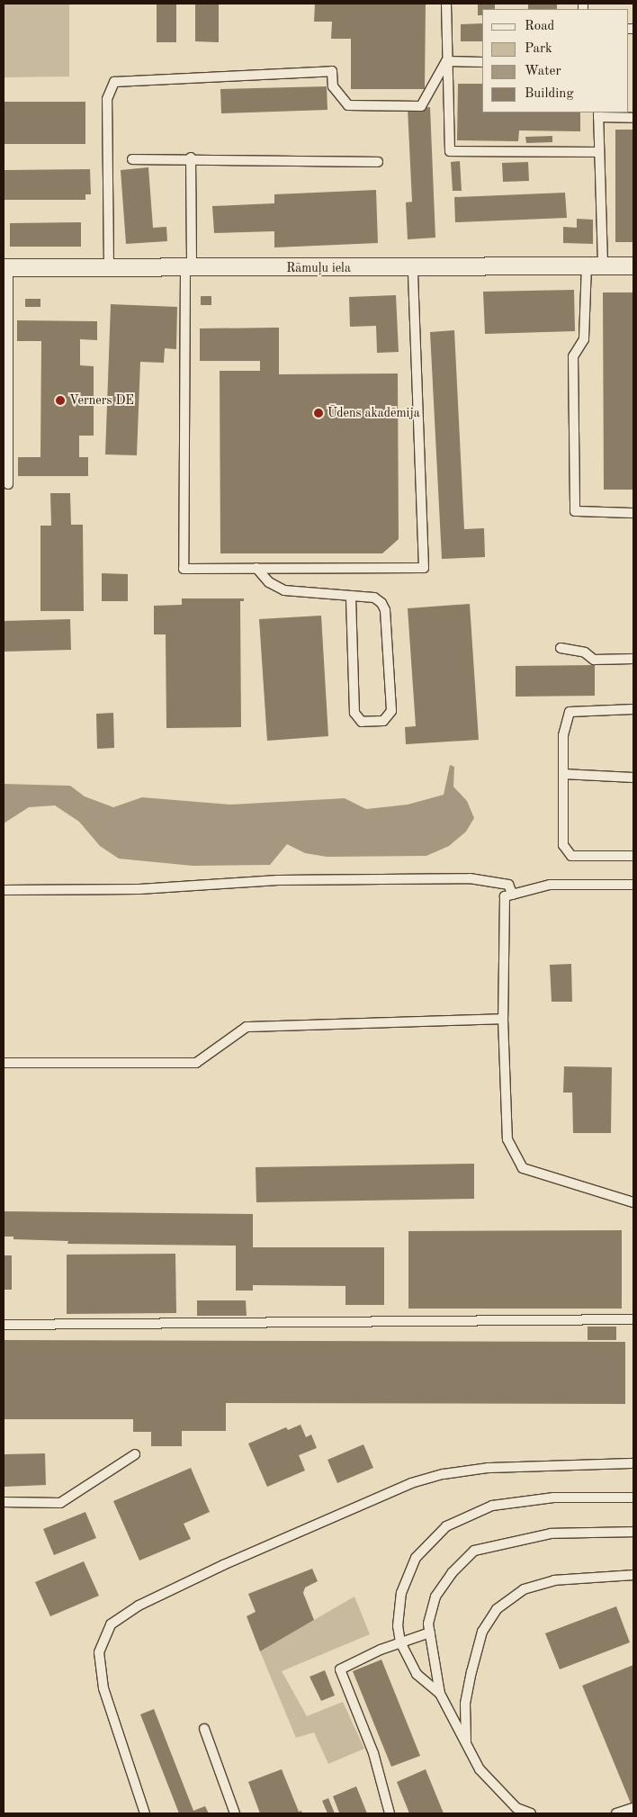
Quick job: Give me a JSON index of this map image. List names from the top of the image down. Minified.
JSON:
{"streets":{"street":["Rāmuļu iela"]},"places":["Verners DE","Ūdens akadēmija"],"legend":["Road","Park","Water","Building"]}
